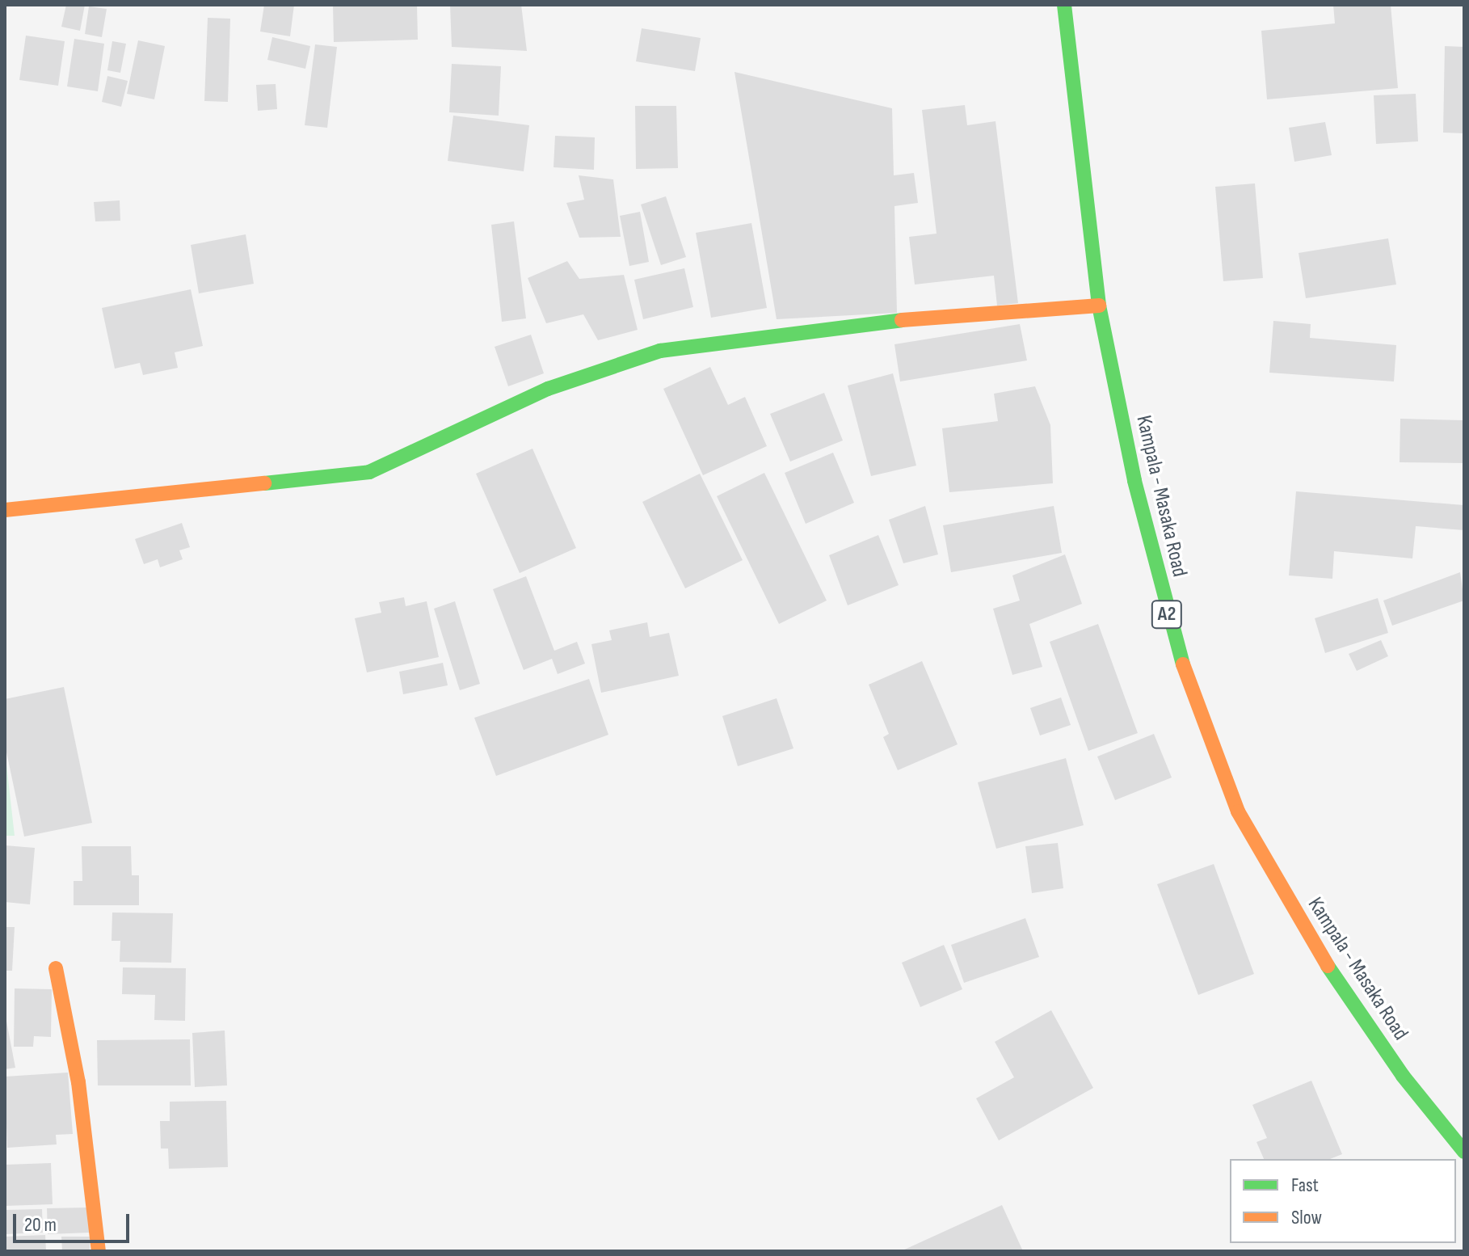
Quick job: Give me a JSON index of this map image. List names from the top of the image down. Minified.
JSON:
{"streets":{"street":["Kampala - Masaka Road","A2"]},"legend":["Fast","Slow"],"scale_bar":"20 m"}
